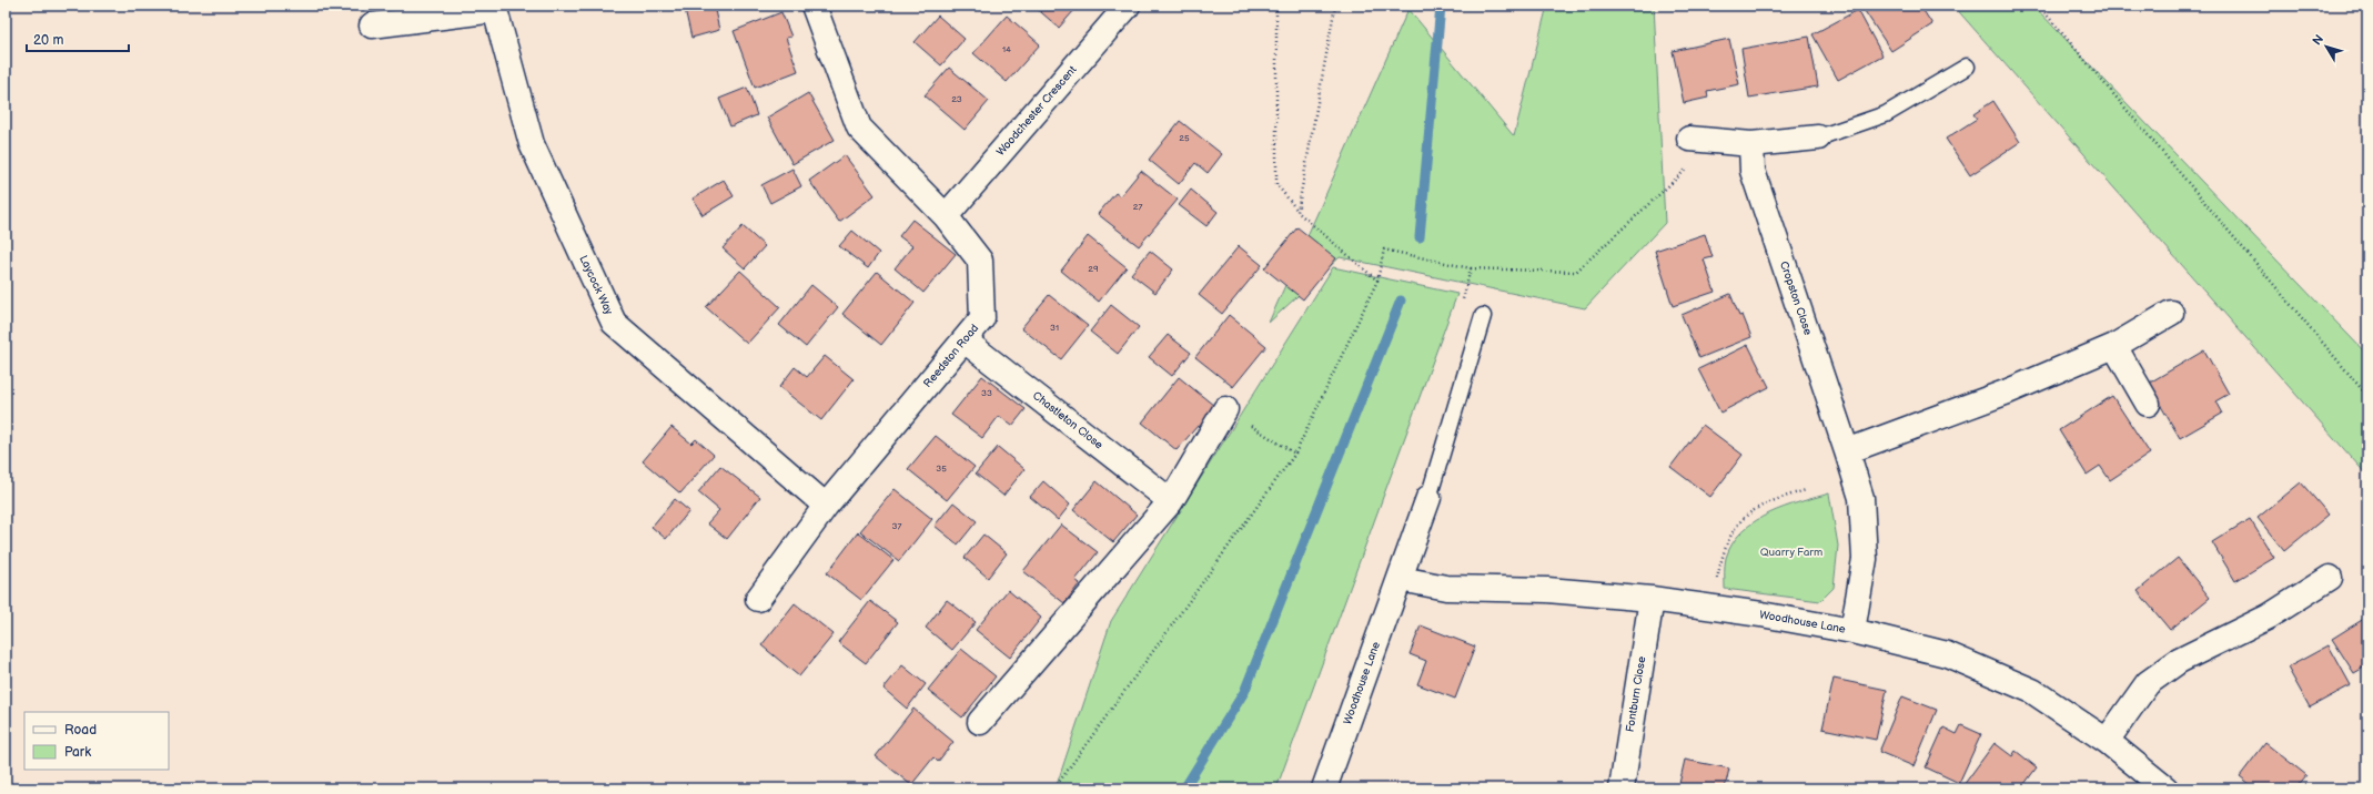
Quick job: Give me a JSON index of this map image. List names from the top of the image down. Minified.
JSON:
{"streets":{"street":["Woodchester Crescent","Laycock Way","Cropston Close","Reedston Road","Chastleton Close","Woodhouse Lane","Fontburn Close"]},"crossings":[["Woodchester Crescent","Reedston Road"],["Laycock Way","Reedston Road"],["Cropston Close","Woodhouse Lane"],["Reedston Road","Chastleton Close"],["Woodhouse Lane","Fontburn Close"]],"parks":["Quarry Farm"],"house_numbers":["14","23","25","27","29","31","33","35","37"],"legend":["Road","Park"],"scale_bar":"20 m","north":"top left"}
